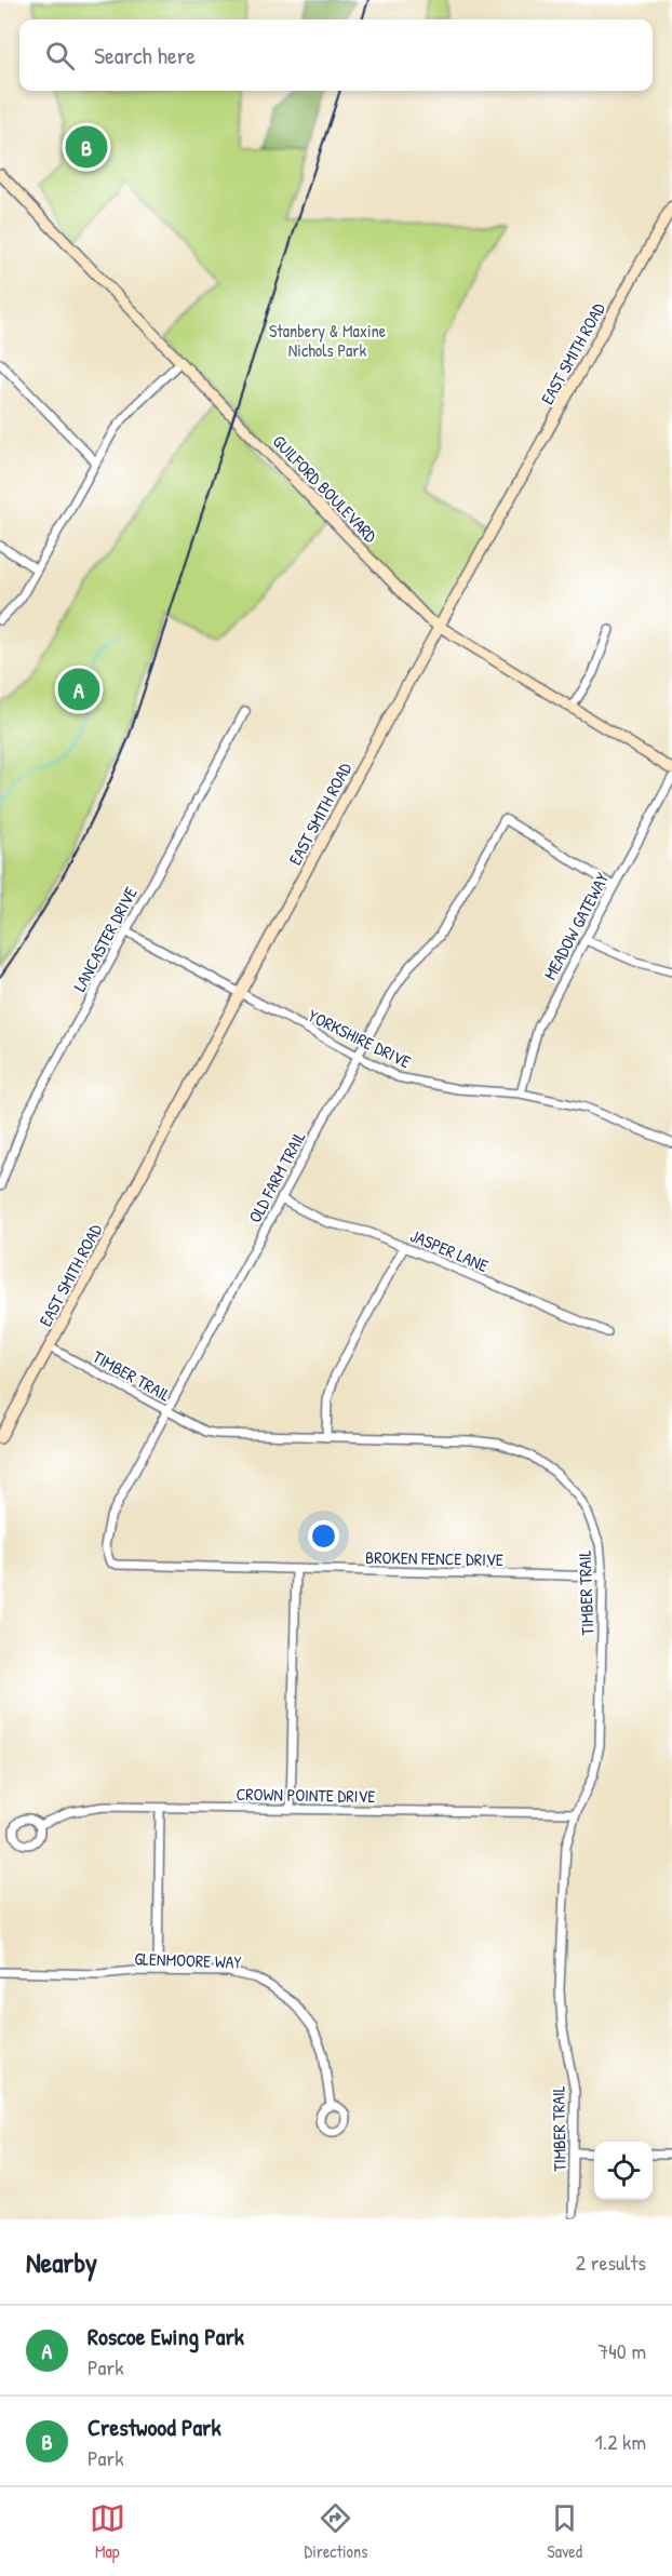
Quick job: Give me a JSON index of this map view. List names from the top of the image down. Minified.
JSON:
{"streets":{"street":["EAST SMITH ROAD","GUILFORD BOULEVARD","MEADOW GATEWAY","LANCASTER DRIVE","YORKSHIRE DRIVE","OLD FARM TRAIL","JASPER LANE","TIMBER TRAIL","BROKEN FENCE DRIVE","CROWN POINTE DRIVE","GLENMOORE WAY"]},"crossings":[["EAST SMITH ROAD","GUILFORD BOULEVARD"],["EAST SMITH ROAD","YORKSHIRE DRIVE"],["EAST SMITH ROAD","TIMBER TRAIL"],["MEADOW GATEWAY","YORKSHIRE DRIVE"],["MEADOW GATEWAY","OLD FARM TRAIL"],["LANCASTER DRIVE","YORKSHIRE DRIVE"],["YORKSHIRE DRIVE","OLD FARM TRAIL"],["OLD FARM TRAIL","JASPER LANE"],["OLD FARM TRAIL","TIMBER TRAIL"],["OLD FARM TRAIL","BROKEN FENCE DRIVE"],["TIMBER TRAIL","BROKEN FENCE DRIVE"],["TIMBER TRAIL","CROWN POINTE DRIVE"]],"parks":["Stanbery & Maxine Nichols Park"],"page":{"search":"Search here","pins":["B","A"],"heading":["Nearby","2 results"],"list":[{"mark":"A","name":"Roscoe Ewing Park","note":"Park","value":"740 m"},{"mark":"B","name":"Crestwood Park","note":"Park","value":"1.2 km"}],"nav":["Map","Directions","Saved"]}}
